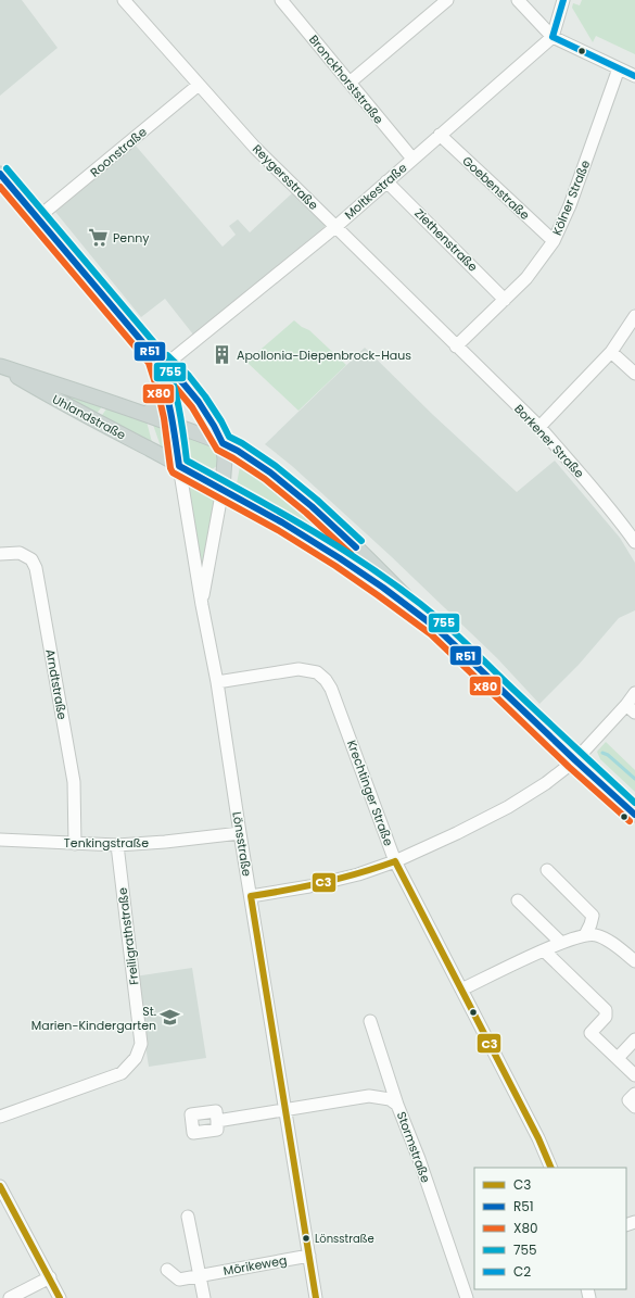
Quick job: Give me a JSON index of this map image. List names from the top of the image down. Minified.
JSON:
{"streets":{"main road":["Uhlandstraße"],"street":["Bronckhorststraße","Roonstraße","Reygersstraße","Goebenstraße","Moltkestraße","Kölner Straße","Ziethenstraße","Borkener Straße","Arndtstraße","Krechtinger Straße","Tenkingstraße","Lönsstraße","Freiligrathstraße","Stormstraße","Mörikeweg"]},"crossings":[["Bronckhorststraße","Moltkestraße"],["Roonstraße","Reygersstraße"],["Reygersstraße","Moltkestraße"],["Reygersstraße","Kölner Straße"],["Reygersstraße","Borkener Straße"],["Goebenstraße","Moltkestraße"],["Goebenstraße","Kölner Straße"],["Moltkestraße","Ziethenstraße"],["Kölner Straße","Ziethenstraße"],["Kölner Straße","Borkener Straße"],["Uhlandstraße","Lönsstraße"],["Arndtstraße","Tenkingstraße"],["Krechtinger Straße","Lönsstraße"],["Tenkingstraße","Lönsstraße"],["Tenkingstraße","Freiligrathstraße"],["Lönsstraße","Stormstraße"],["Lönsstraße","Mörikeweg"]],"places":{"supermarket":["Penny"],"building":["Apollonia-Diepenbrock-Haus"],"school or university":["St. Marien-Kindergarten"],"other":["Lönsstraße"]},"lines":["transit line C2","transit line 755","transit line R51","transit line X80","transit line C3"],"legend":["C3","R51","X80","755","C2"]}
